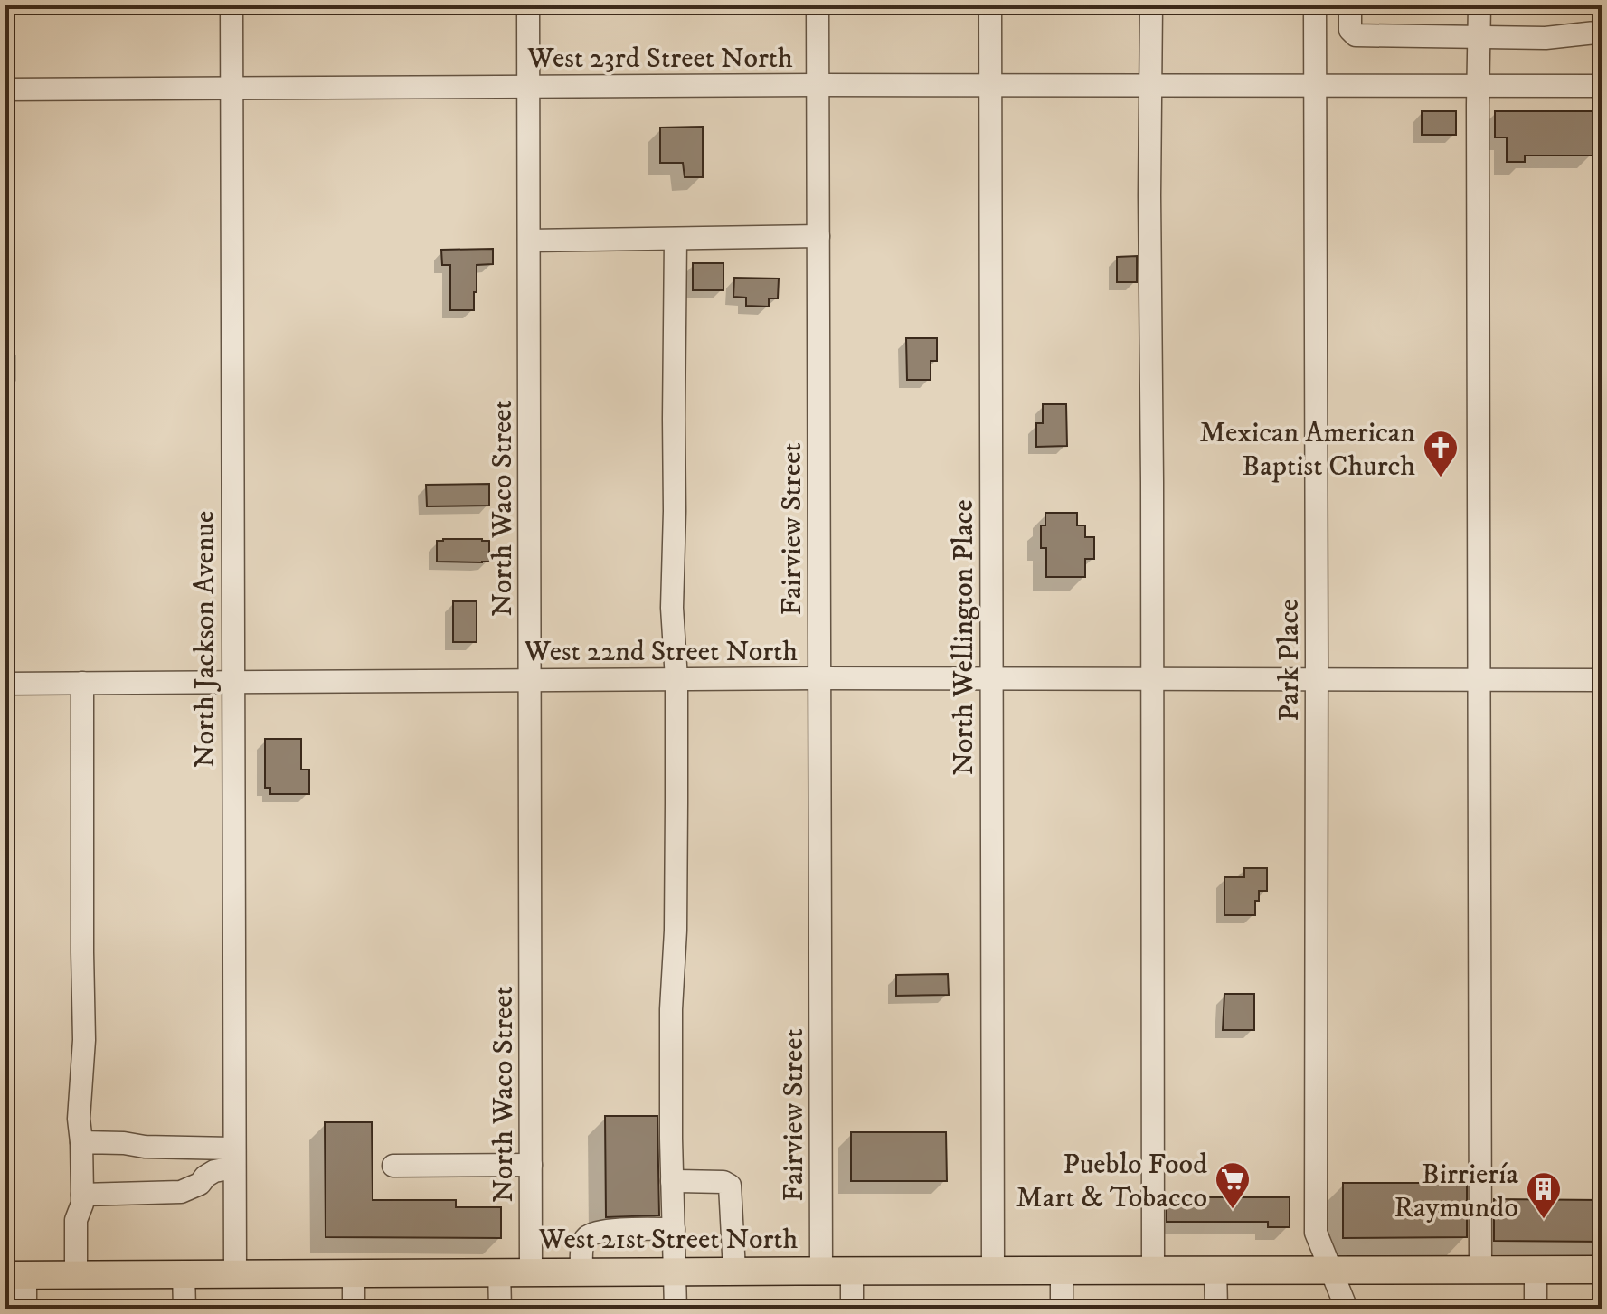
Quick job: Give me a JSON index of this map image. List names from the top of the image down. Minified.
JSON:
{"streets":{"main road":["West 21st Street North"],"street":["West 23rd Street North","North Waco Street","Fairview Street","North Wellington Place","North Jackson Avenue","West 22nd Street North","Park Place"]},"crossings":[["West 23rd Street North","North Waco Street"],["West 23rd Street North","Fairview Street"],["West 23rd Street North","North Wellington Place"],["West 23rd Street North","North Jackson Avenue"],["West 23rd Street North","Park Place"],["North Waco Street","West 22nd Street North"],["North Waco Street","West 21st Street North"],["Fairview Street","West 22nd Street North"],["Fairview Street","West 21st Street North"],["North Wellington Place","West 22nd Street North"],["North Wellington Place","West 21st Street North"],["North Jackson Avenue","West 22nd Street North"],["North Jackson Avenue","West 21st Street North"],["West 22nd Street North","Park Place"],["Park Place","West 21st Street North"]],"places":{"church":["Mexican American Baptist Church"],"supermarket":["Pueblo Food Mart & Tobacco"],"building":["Birriería Raymundo"]}}
